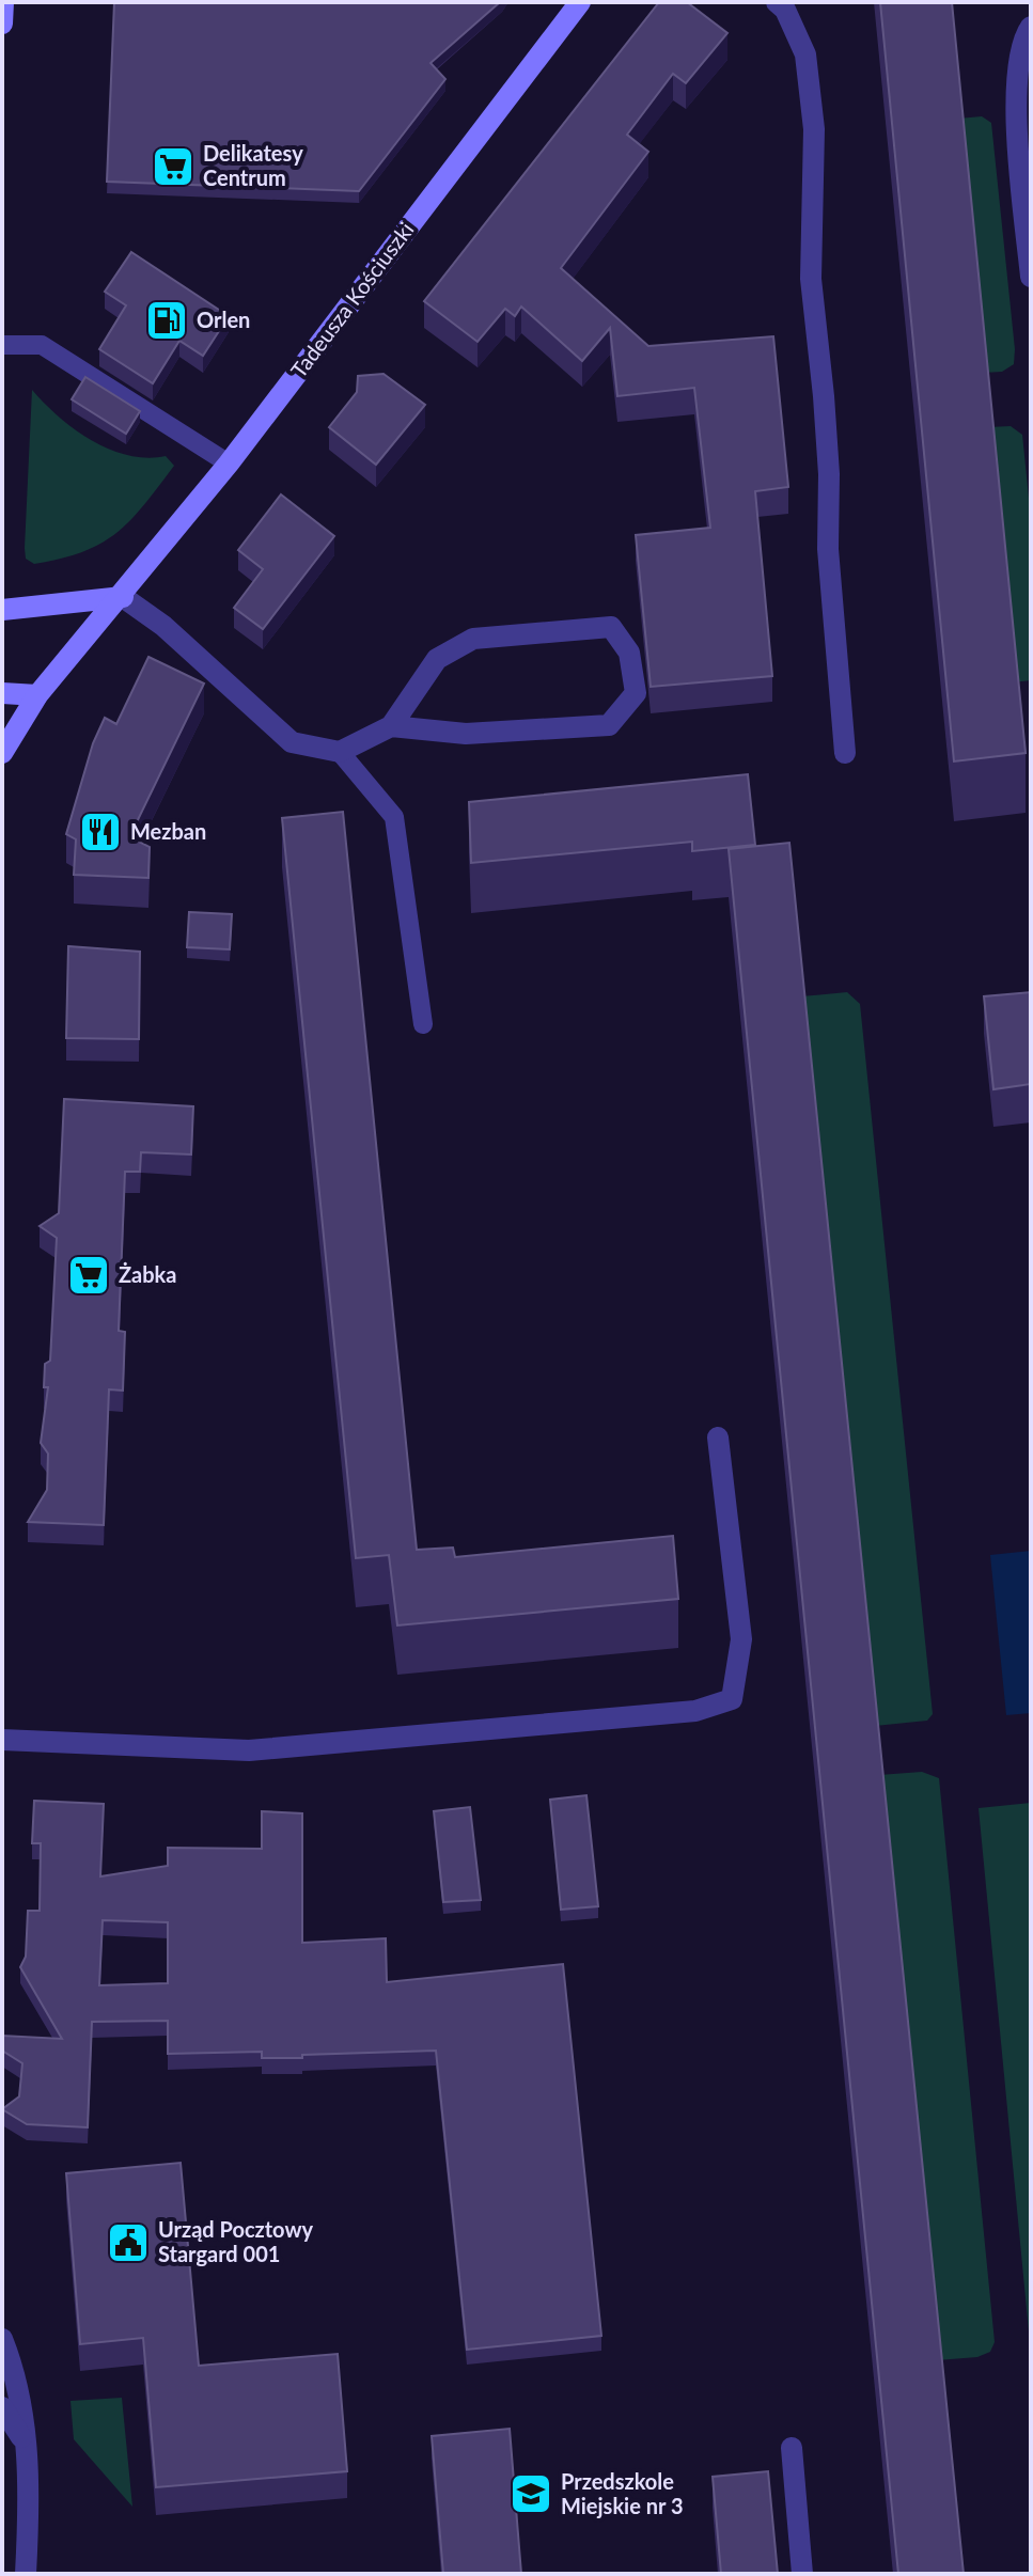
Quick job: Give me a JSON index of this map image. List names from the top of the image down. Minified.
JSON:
{"streets":{"street":["Tadeusza Kościuszki"]},"places":{"supermarket":["Delikatesy Centrum","Żabka"],"fuel station":["Orlen"],"restaurant":["Mezban"],"public building":["Urząd Pocztowy Stargard 001"],"school or university":["Przedszkole Miejskie nr 3"]}}
